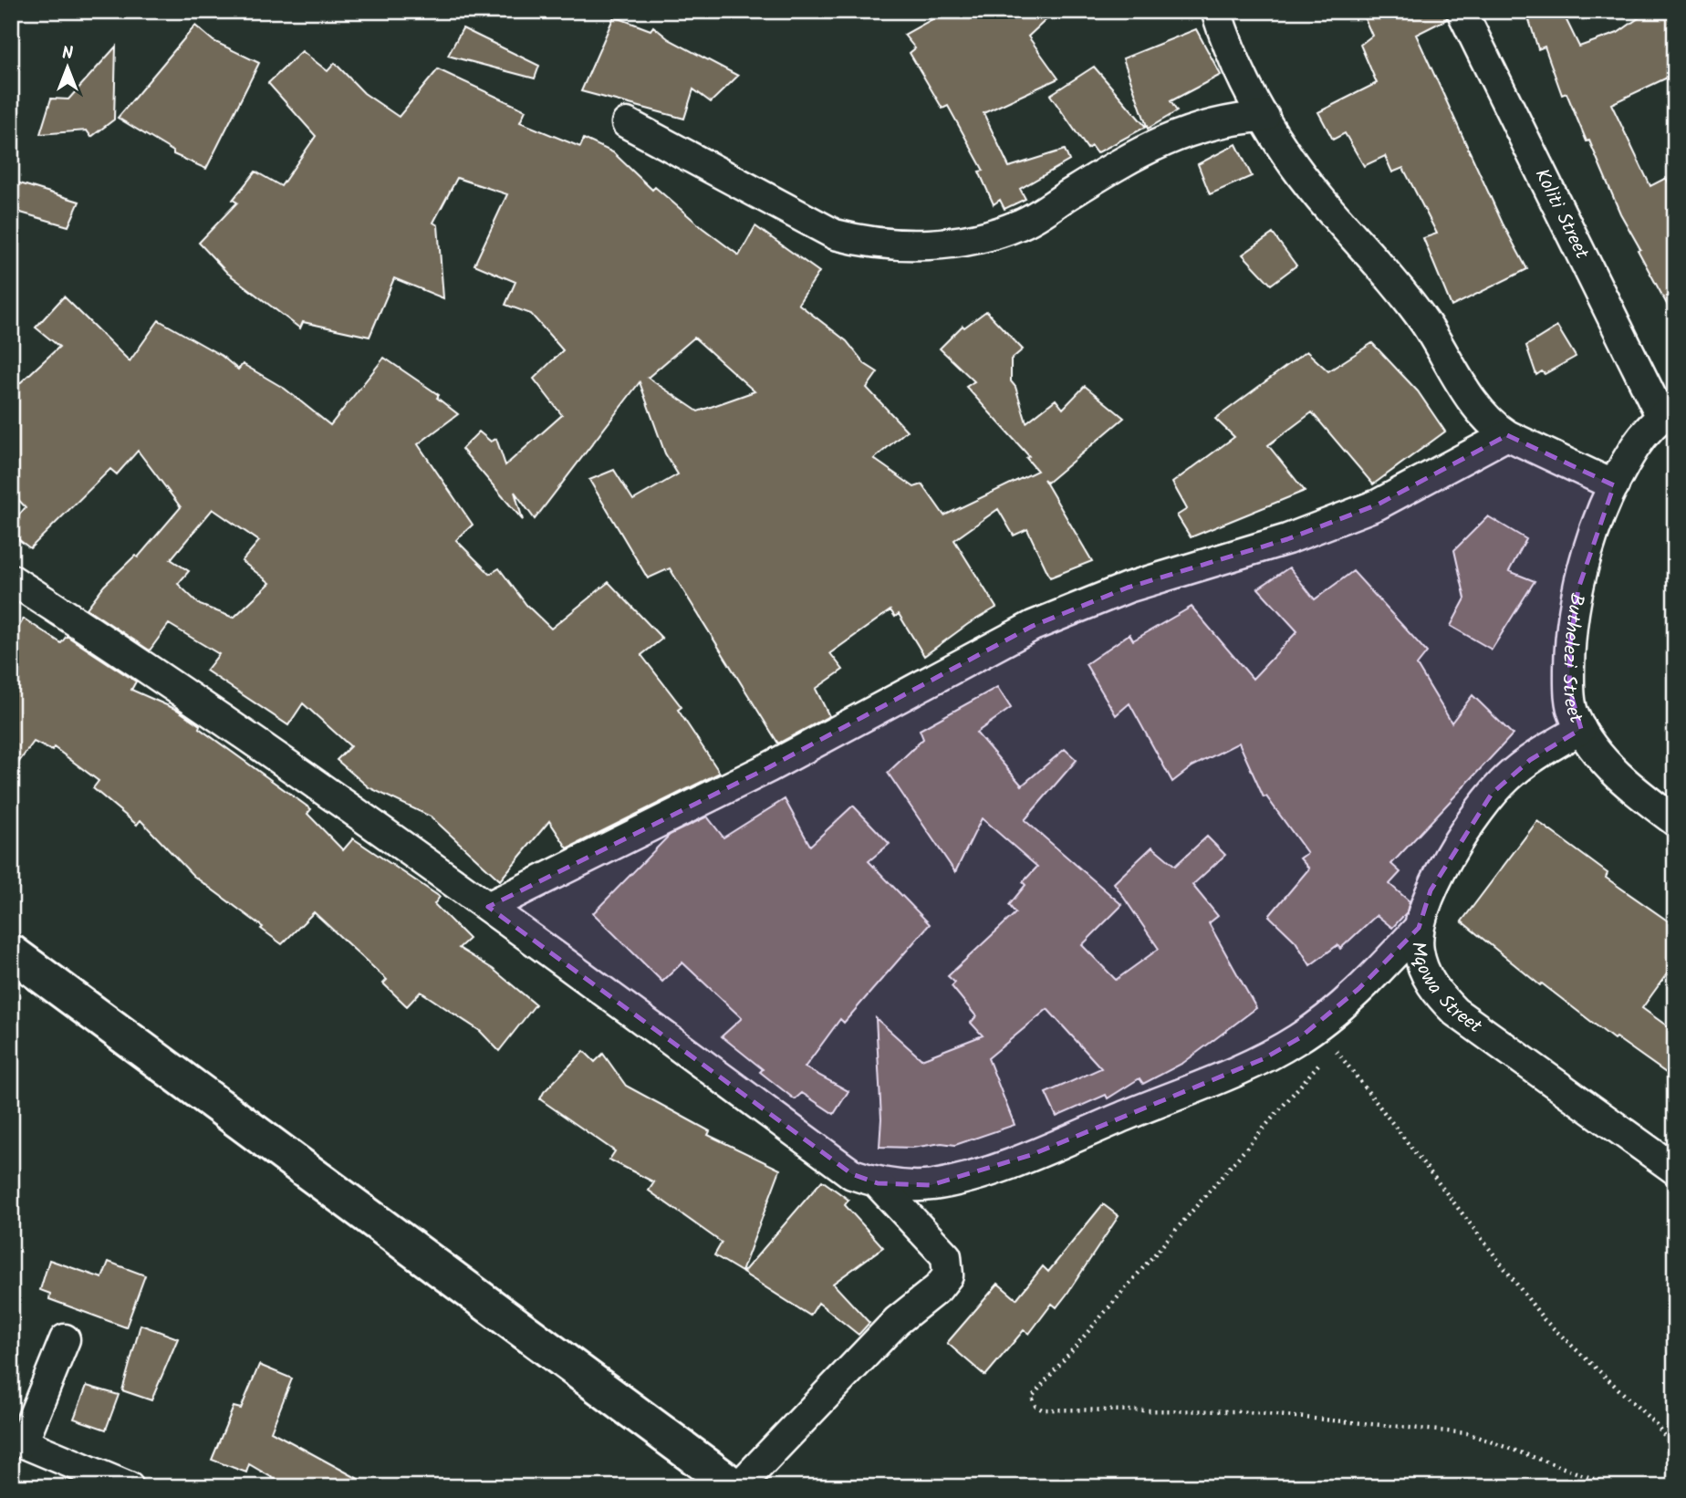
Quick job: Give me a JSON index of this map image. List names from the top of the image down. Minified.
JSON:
{"streets":{"street":["Koliti Street","Buthelezi Street","Mqowa Street"]},"crossings":[["Koliti Street","Buthelezi Street"],["Buthelezi Street","Mqowa Street"]],"north":"top"}
